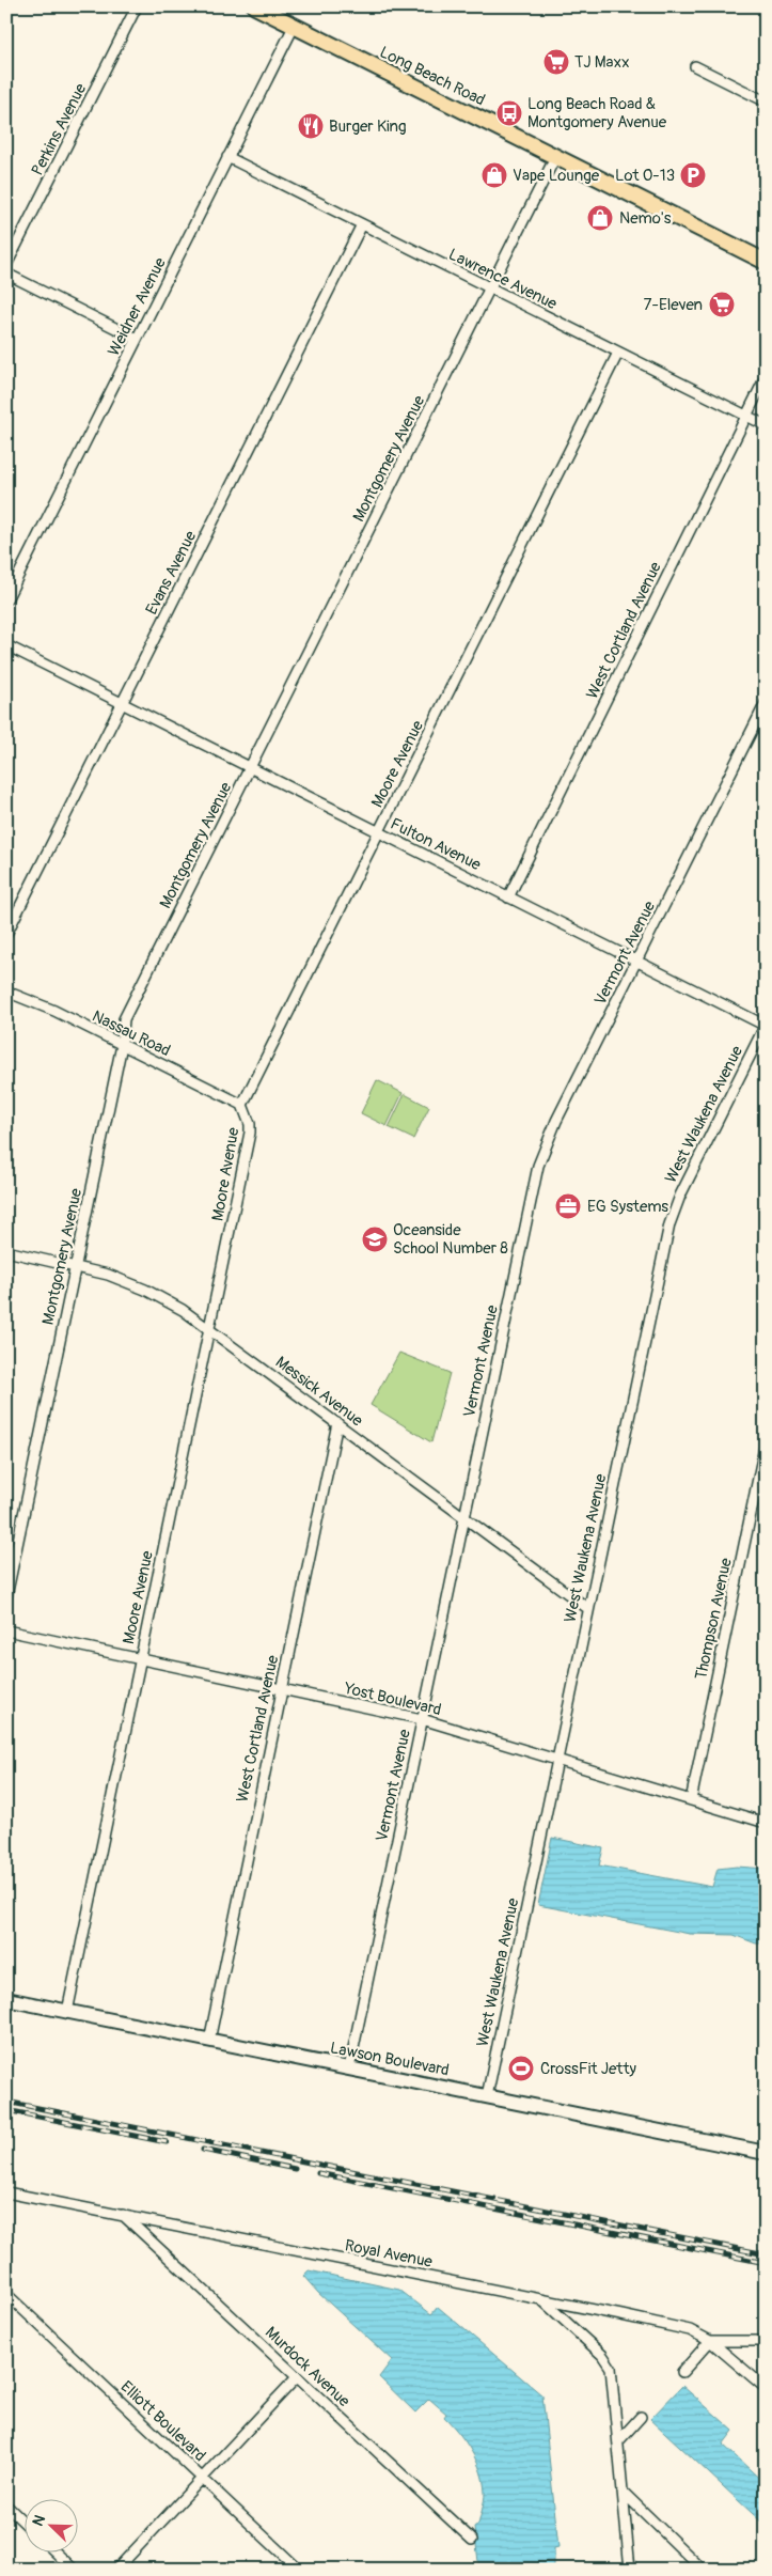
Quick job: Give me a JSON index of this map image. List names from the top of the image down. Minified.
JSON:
{"streets":{"main road":["Long Beach Road","Lawson Boulevard"],"street":["Perkins Avenue","Lawrence Avenue","Weidner Avenue","Montgomery Avenue","Evans Avenue","West Cortland Avenue","Moore Avenue","Fulton Avenue","Vermont Avenue","Nassau Road","West Waukena Avenue","Messick Avenue","Thompson Avenue","Yost Boulevard","Royal Avenue","Murdock Avenue","Elliott Boulevard"]},"crossings":[["Long Beach Road","Weidner Avenue"],["Long Beach Road","Montgomery Avenue"],["Lawrence Avenue","Weidner Avenue"],["Lawrence Avenue","Montgomery Avenue"],["Lawrence Avenue","Evans Avenue"],["Lawrence Avenue","West Cortland Avenue"],["Lawrence Avenue","Moore Avenue"],["Montgomery Avenue","Fulton Avenue"],["Montgomery Avenue","Nassau Road"],["Montgomery Avenue","Messick Avenue"],["Evans Avenue","Fulton Avenue"],["West Cortland Avenue","Fulton Avenue"],["West Cortland Avenue","Messick Avenue"],["West Cortland Avenue","Yost Boulevard"],["West Cortland Avenue","Lawson Boulevard"],["Moore Avenue","Fulton Avenue"],["Moore Avenue","Nassau Road"],["Moore Avenue","Messick Avenue"],["Moore Avenue","Yost Boulevard"],["Moore Avenue","Lawson Boulevard"],["Fulton Avenue","Vermont Avenue"],["Fulton Avenue","West Waukena Avenue"],["Vermont Avenue","Messick Avenue"],["Vermont Avenue","Yost Boulevard"],["Vermont Avenue","Lawson Boulevard"],["West Waukena Avenue","Messick Avenue"],["West Waukena Avenue","Yost Boulevard"],["West Waukena Avenue","Lawson Boulevard"],["Thompson Avenue","Yost Boulevard"],["Royal Avenue","Murdock Avenue"]],"places":{"supermarket":["TJ Maxx","7-Eleven"],"bus stop":["Long Beach Road & Montgomery Avenue"],"restaurant":["Burger King"],"shop":["Vape Lounge","Nemo's"],"parking":["Lot O-13"],"office":["EG Systems"],"school or university":["Oceanside School Number 8"],"sports":["CrossFit Jetty"]},"north":"top left"}
